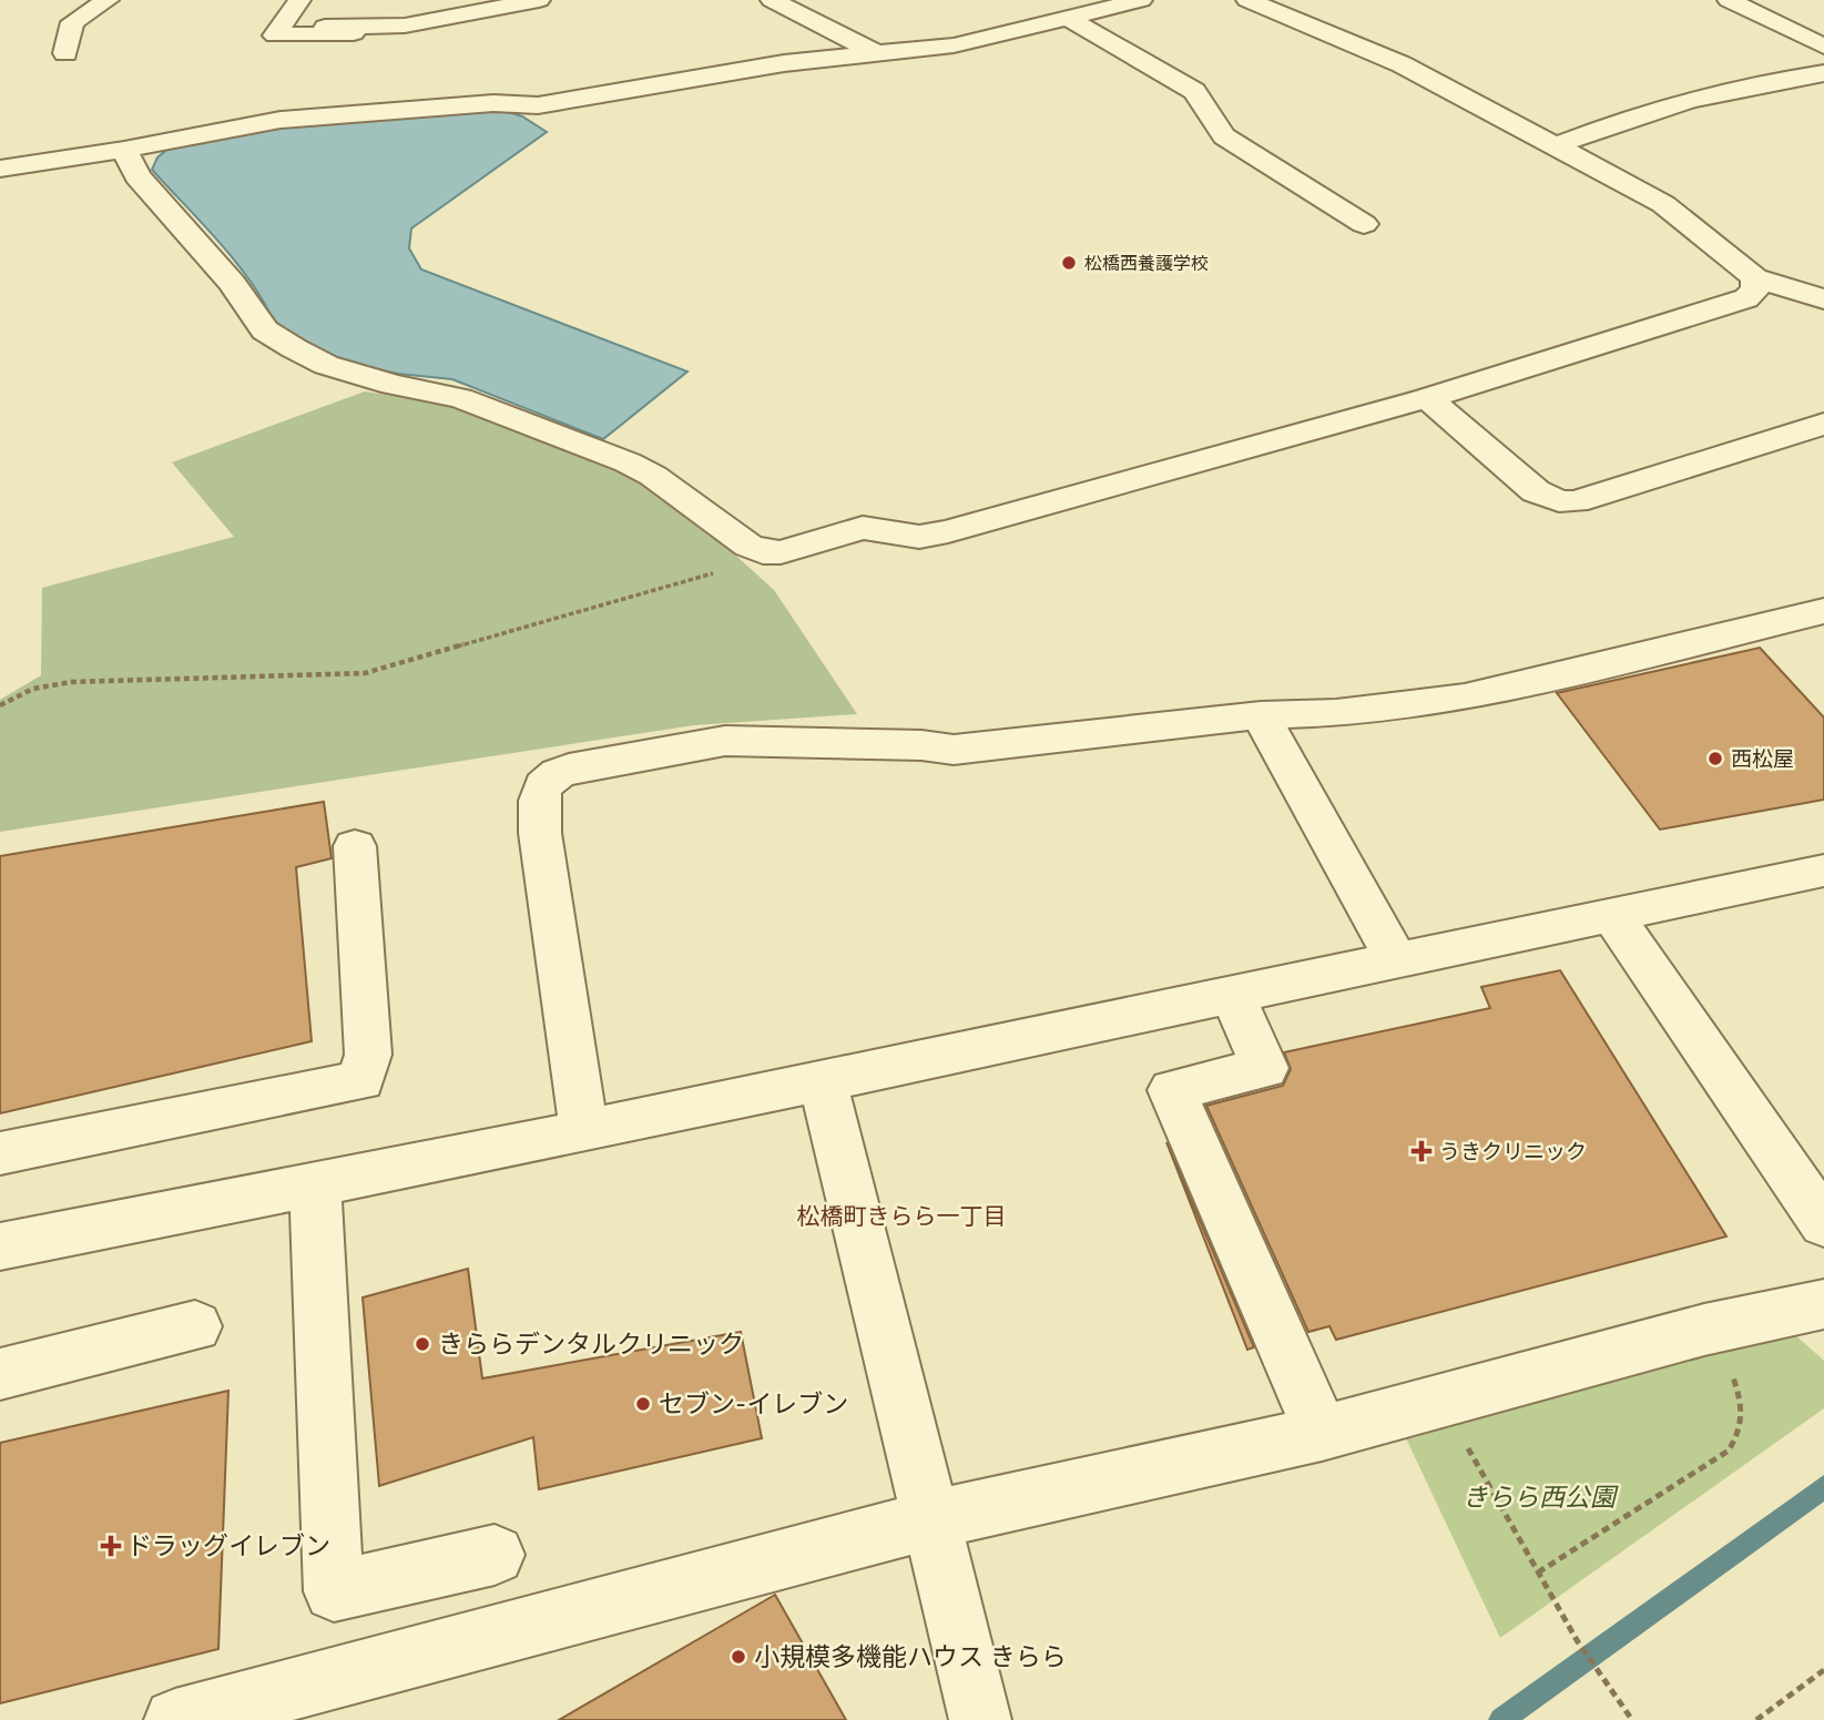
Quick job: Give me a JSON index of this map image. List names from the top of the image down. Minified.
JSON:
{"districts":["松橋町きらら一丁目"],"parks":["きらら西公園"],"places":{"other":["松橋西養護学校","西松屋","きららデンタルクリニック","セブン-イレブン","小規模多機能ハウス きらら"],"health":["うきクリニック","ドラッグイレブン"]}}
